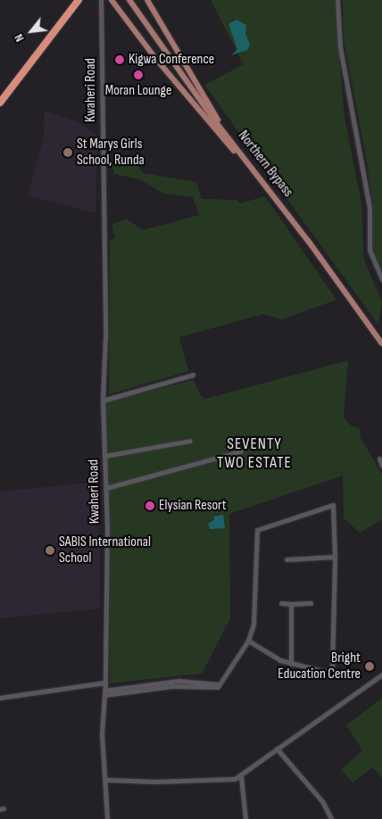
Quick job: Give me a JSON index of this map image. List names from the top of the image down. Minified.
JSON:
{"streets":{"main road":["Northern Bypass"],"street":["Kwaheri Road"]},"districts":["SEVENTY TWO ESTATE"],"places":["Kigwa Conference","Moran Lounge","St Marys Girls School, Runda","Elysian Resort","SABIS International School","Bright Education Centre"],"north":"bottom left"}
